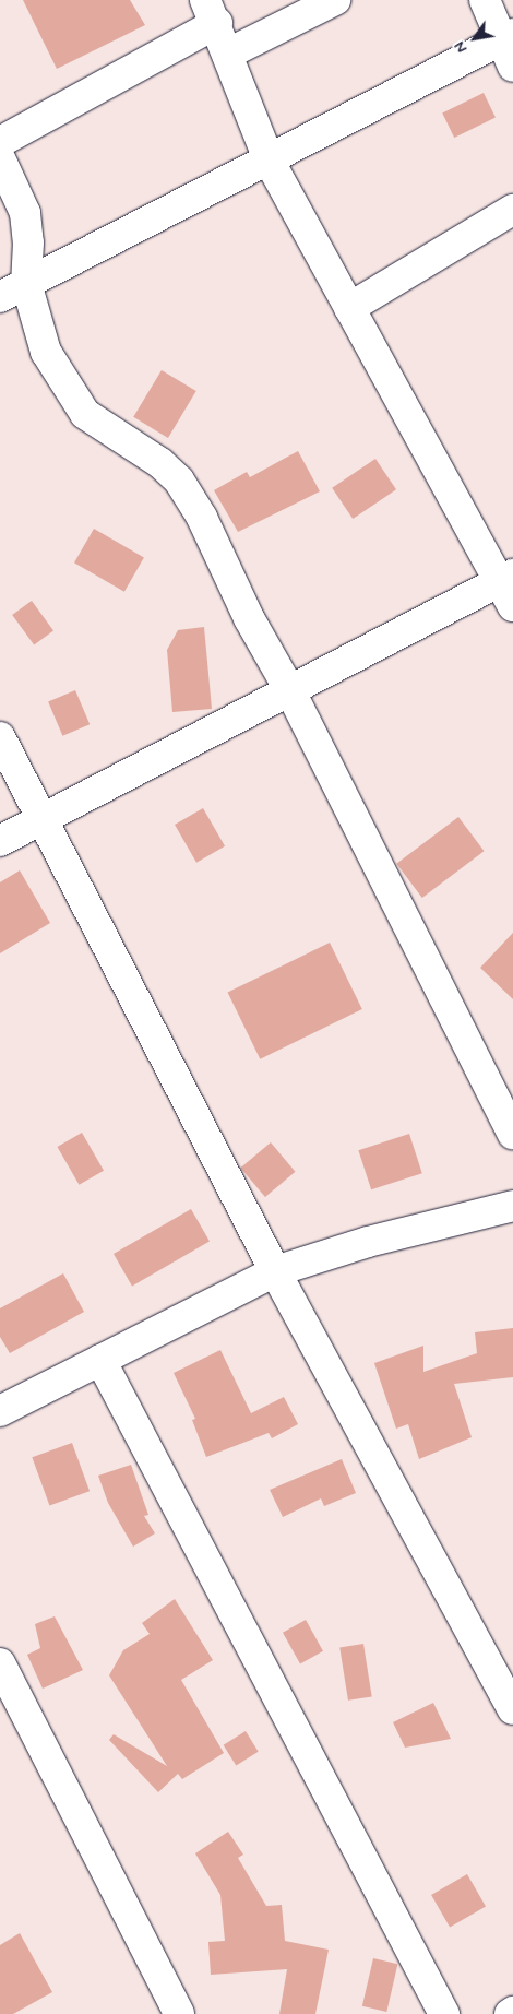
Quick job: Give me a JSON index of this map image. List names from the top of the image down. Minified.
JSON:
{"north":"bottom left"}
